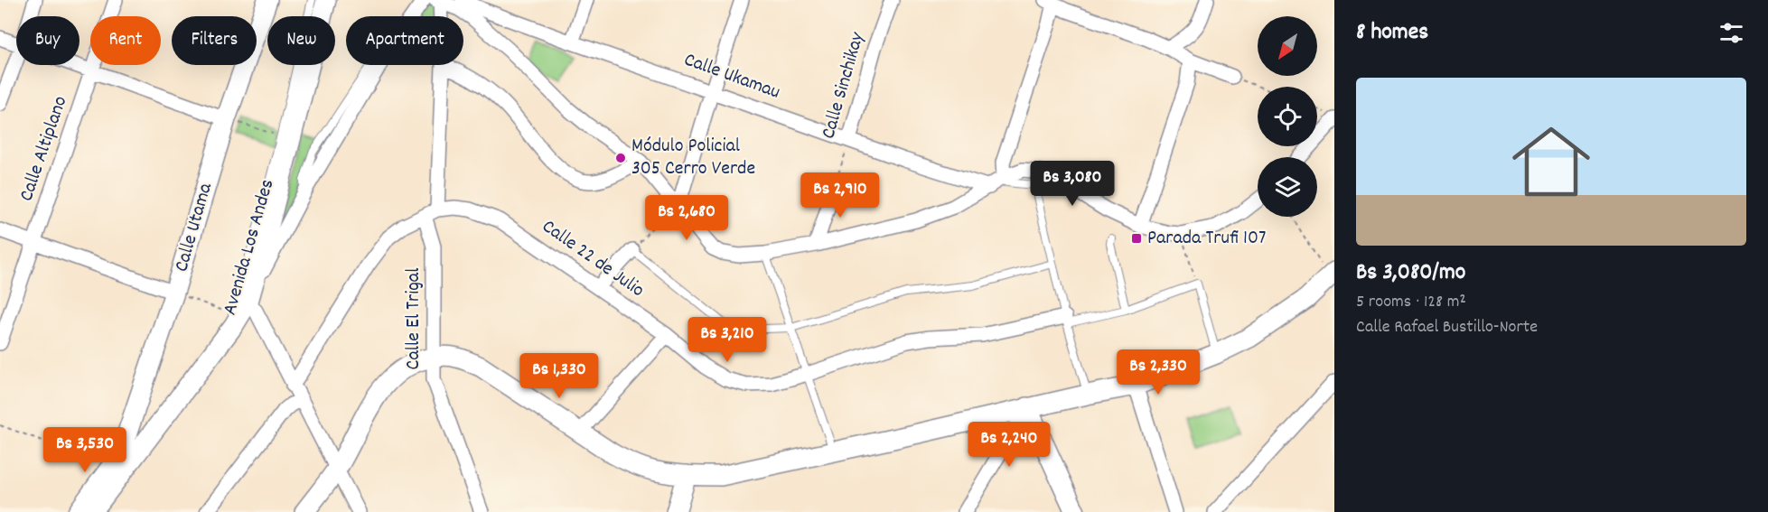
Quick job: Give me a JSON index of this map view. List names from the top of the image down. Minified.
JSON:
{"streets":{"street":["Calle Ukamau","Calle Sinchikay","Calle Altiplano","Calle Utama","Avenida Los Andes","Calle 22 de Julio","Calle El Trigal"]},"crossings":[["Calle Ukamau","Calle Sinchikay"],["Calle Utama","Avenida Los Andes"],["Calle 22 de Julio","Calle El Trigal"]],"places":{"other":["Módulo Policial 305 Cerro Verde"],"transit":["Parada Trufi 107"]},"north":"bottom left","page":{"heading":"8 homes","chip":["Buy","Rent","Filters","New","Apartment"],"list":[{"name":"Bs 3,080/mo","note":"5 rooms · 128 m² · Calle Rafael Bustillo-Norte"}],"price":["Bs 3,080","Bs 2,910","Bs 2,680","Bs 3,210","Bs 2,330","Bs 1,330","Bs 2,240","Bs 3,530"]}}
